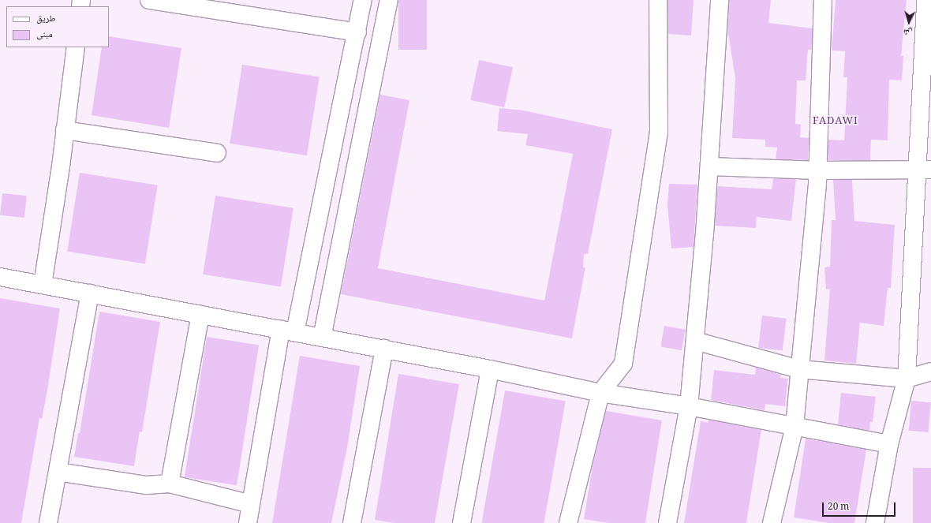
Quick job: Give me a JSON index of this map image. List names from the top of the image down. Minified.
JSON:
{"districts":["FADAWI"],"legend":["طريق","مبنى"],"scale_bar":"20 m","north":"bottom"}
